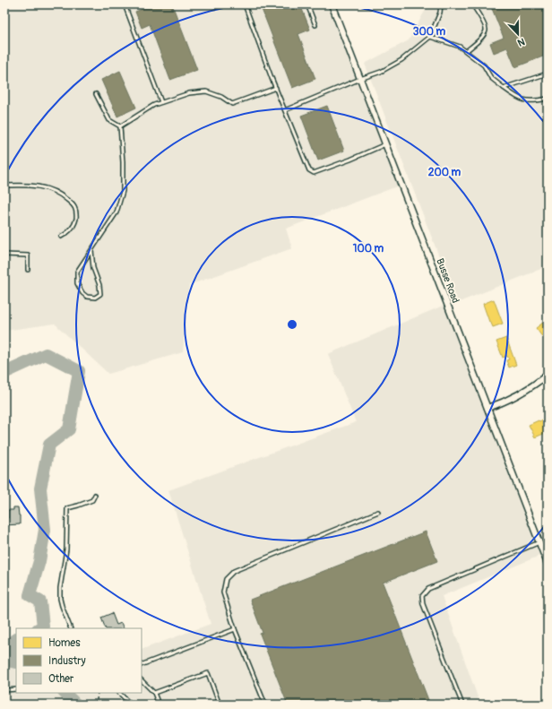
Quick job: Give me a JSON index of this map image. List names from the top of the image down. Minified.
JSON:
{"streets":{"street":["Busse Road"]},"legend":["Homes","Industry","Other"],"north":"bottom","rings":["300 m","200 m","100 m"]}
